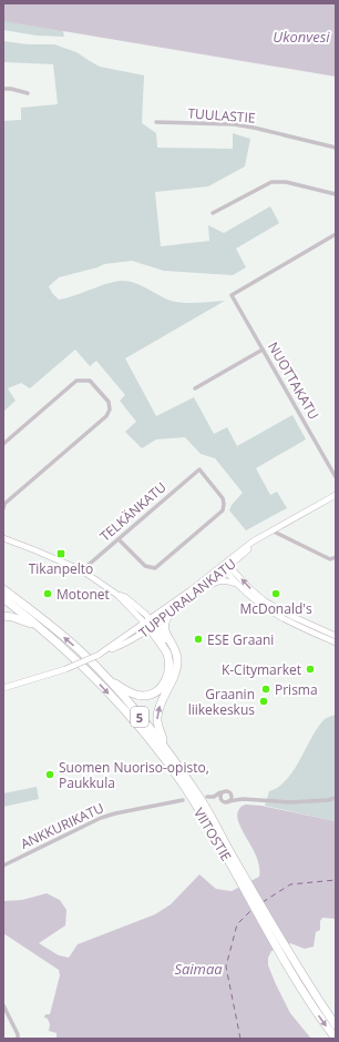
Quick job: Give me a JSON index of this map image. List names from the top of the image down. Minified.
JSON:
{"streets":{"highway":["5","VIITOSTIE"],"street":["TUULASTIE","NUOTTAKATU","TELKÄNKATU","TUPPURALANKATU","ANKKURIKATU"]},"water":["Ukonvesi","Saimaa"],"places":{"transit":["Tikanpelto"],"other":["Motonet","McDonald's","ESE Graani","K-Citymarket","Prisma","Graanin liikekeskus","Suomen Nuoriso-opisto, Paukkula"]}}
